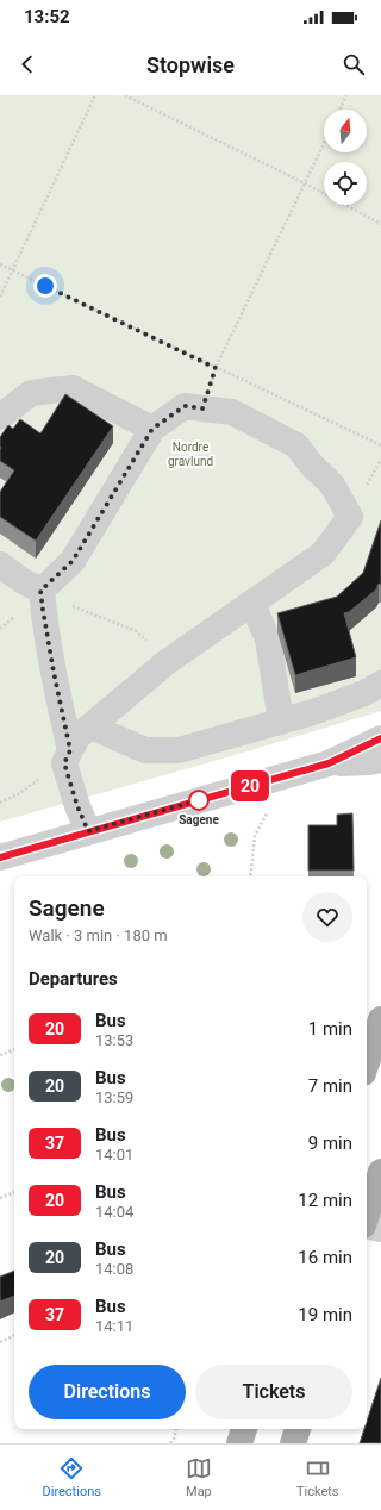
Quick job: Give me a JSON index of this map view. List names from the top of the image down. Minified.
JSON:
{"parks":["Nordre gravlund"],"places":["Sagene"],"lines":["bus line 20"],"north":"top","page":{"status":"13:52","header":"Stopwise","on_map":"20","heading":[["Sagene","Walk · 3 min · 180 m"],"Departures"],"list":[{"mark":"20","name":"Bus","note":"13:53","value":"1 min"},{"mark":"20","name":"Bus","note":"13:59","value":"7 min"},{"mark":"37","name":"Bus","note":"14:01","value":"9 min"},{"mark":"20","name":"Bus","note":"14:04","value":"12 min"},{"mark":"20","name":"Bus","note":"14:08","value":"16 min"},{"mark":"37","name":"Bus","note":"14:11","value":"19 min"}],"buttons":["Directions","Tickets"],"tabs":["Directions","Map","Tickets"]}}
